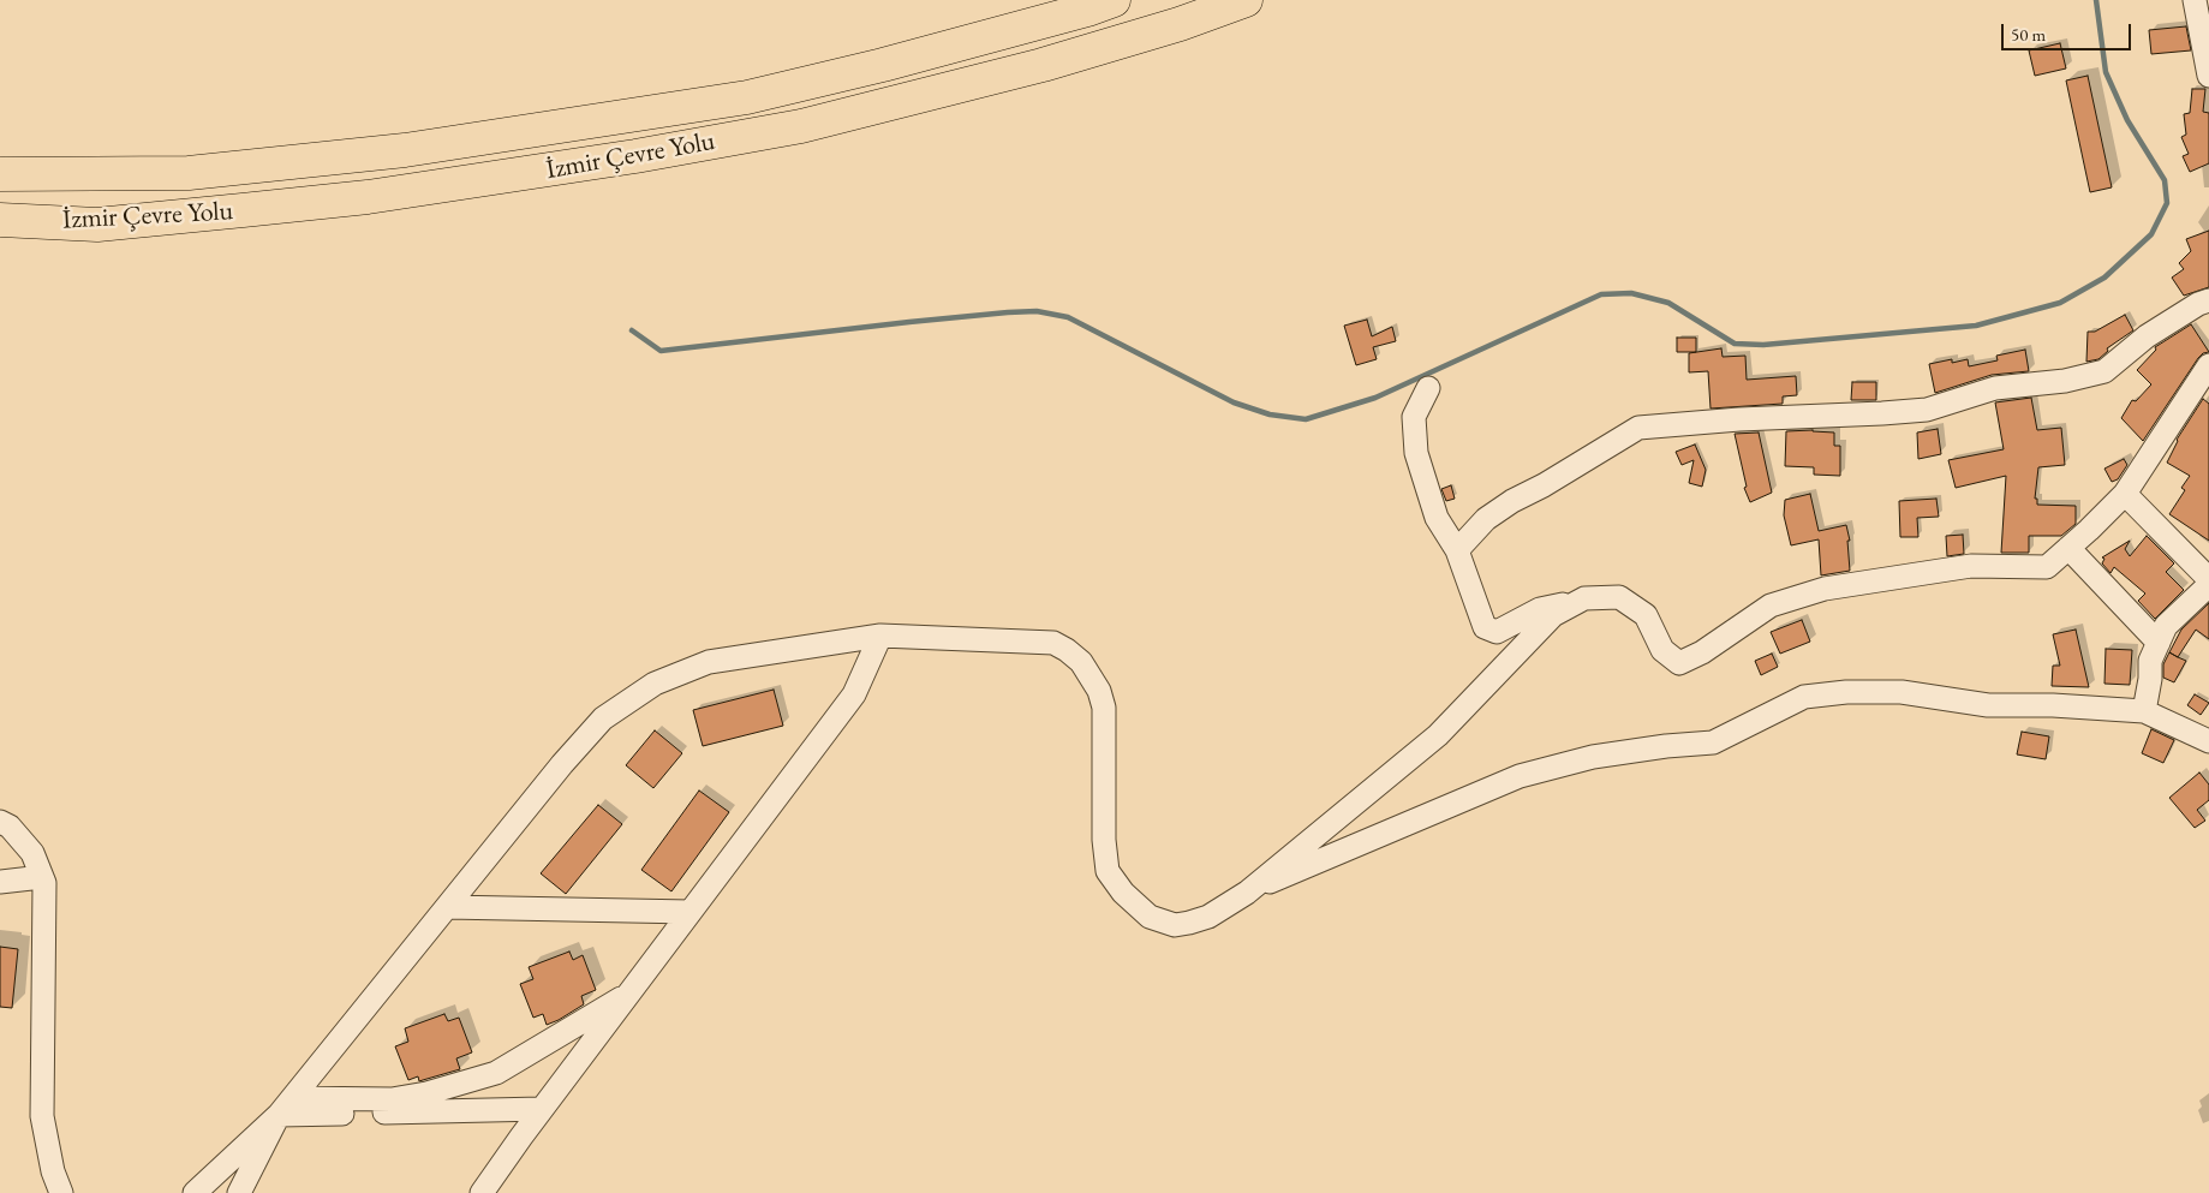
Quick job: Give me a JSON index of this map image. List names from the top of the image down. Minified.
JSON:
{"streets":{"highway":["İzmir Çevre Yolu"]},"scale_bar":"50 m"}
